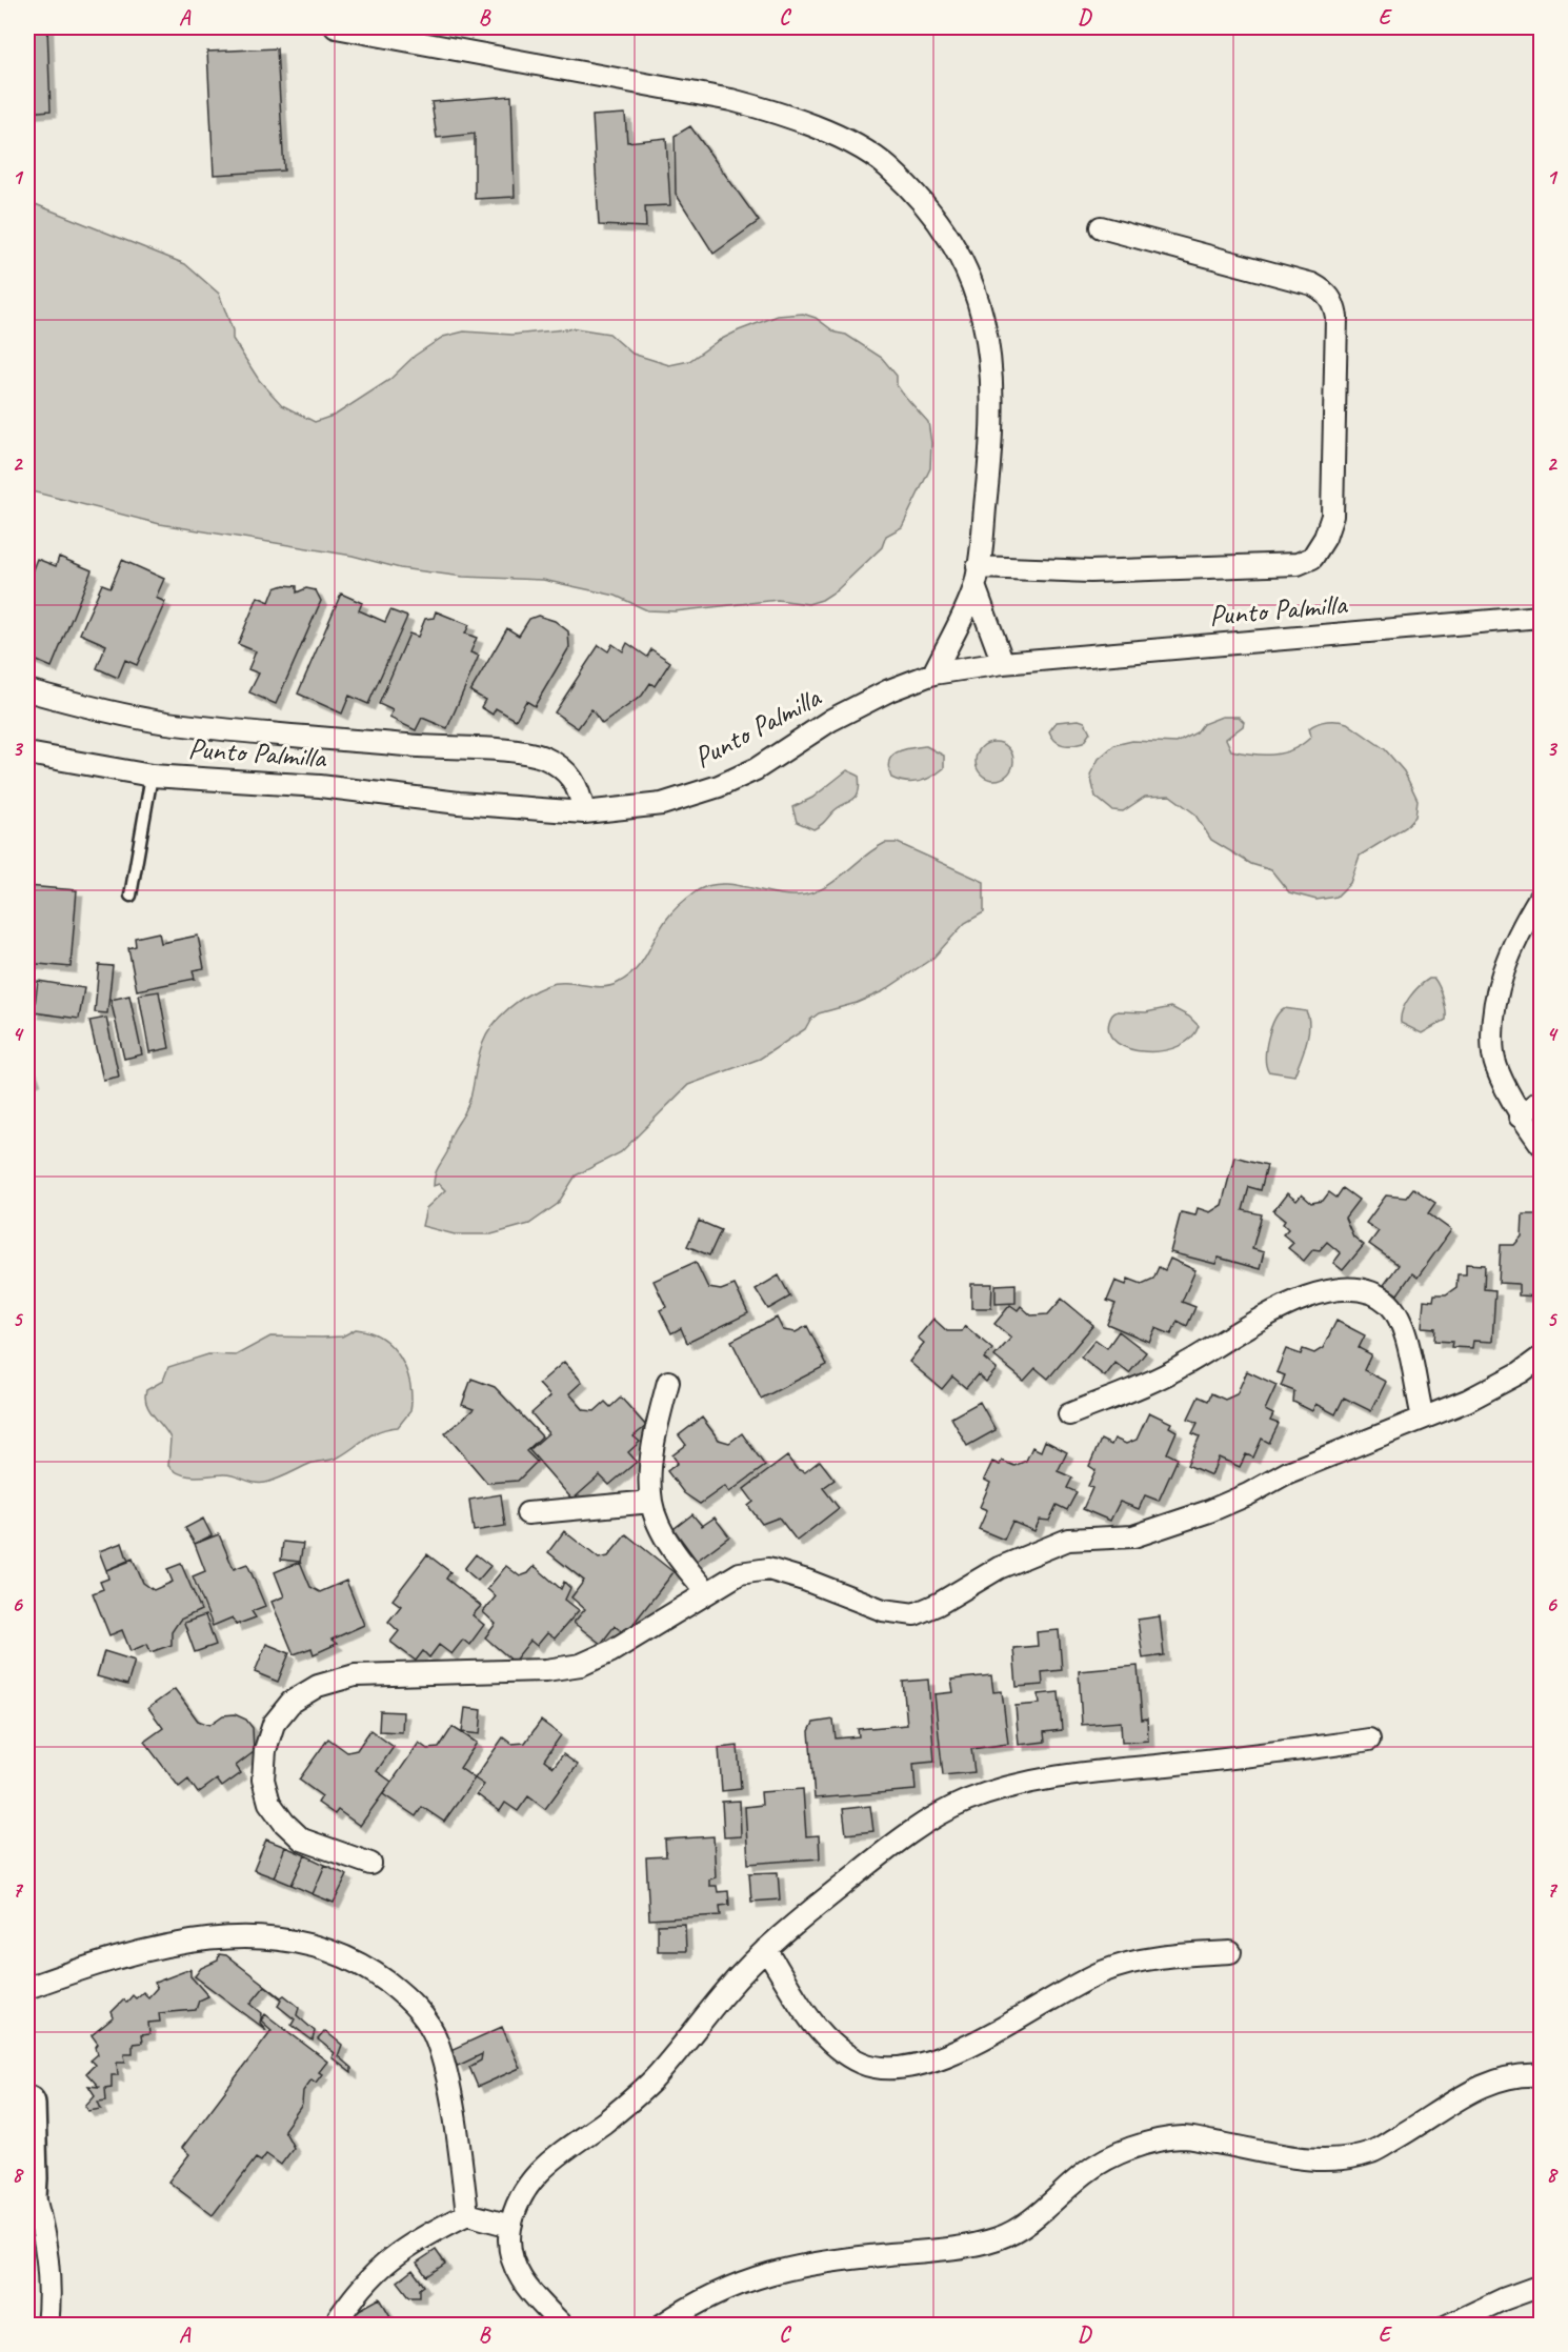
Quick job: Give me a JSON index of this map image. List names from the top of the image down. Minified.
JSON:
{"streets":{"street":["Punto Palmilla"]},"grid":{"columns":["A","B","C","D","E"],"rows":["1","2","3","4","5","6","7","8"]}}
